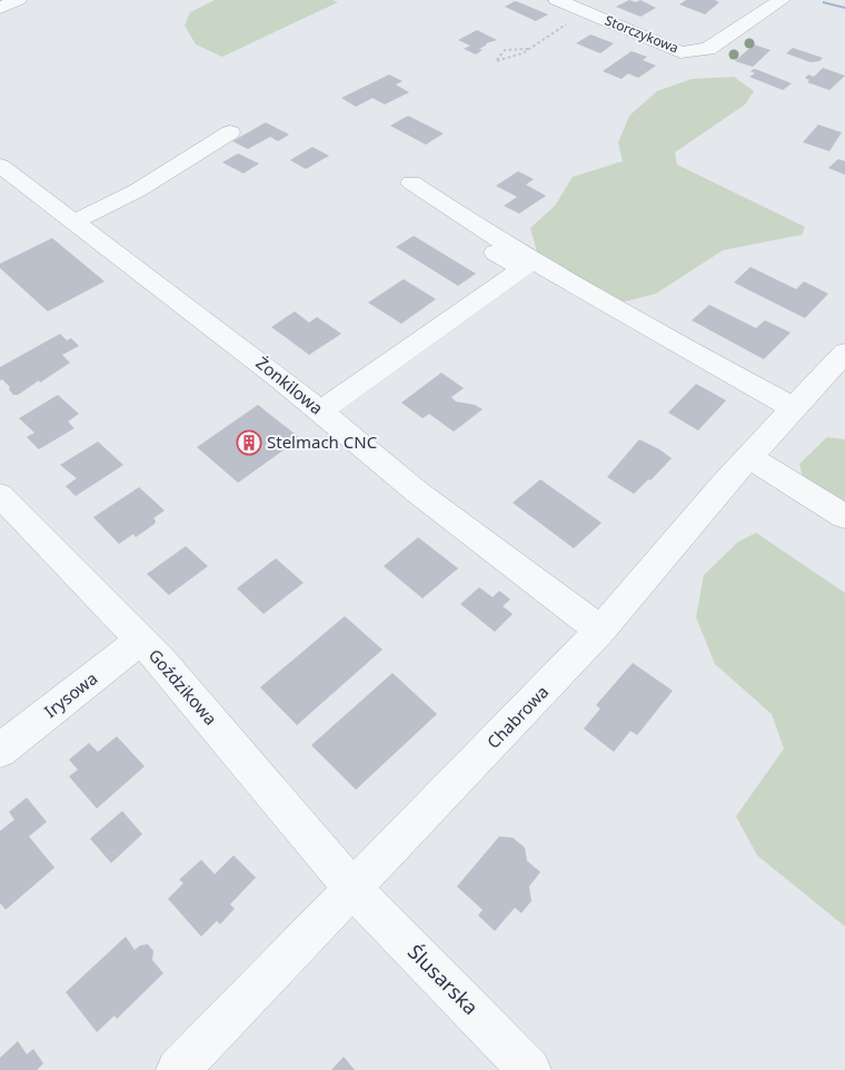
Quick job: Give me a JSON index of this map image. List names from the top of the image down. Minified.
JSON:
{"streets":{"street":["Storczykowa","Żonkilowa","Goździkowa","Irysowa","Chabrowa","Ślusarska"]},"crossings":[["Żonkilowa","Chabrowa"],["Goździkowa","Irysowa"],["Goździkowa","Chabrowa"],["Goździkowa","Ślusarska"],["Chabrowa","Ślusarska"]],"places":{"building":["Stelmach CNC"]}}
